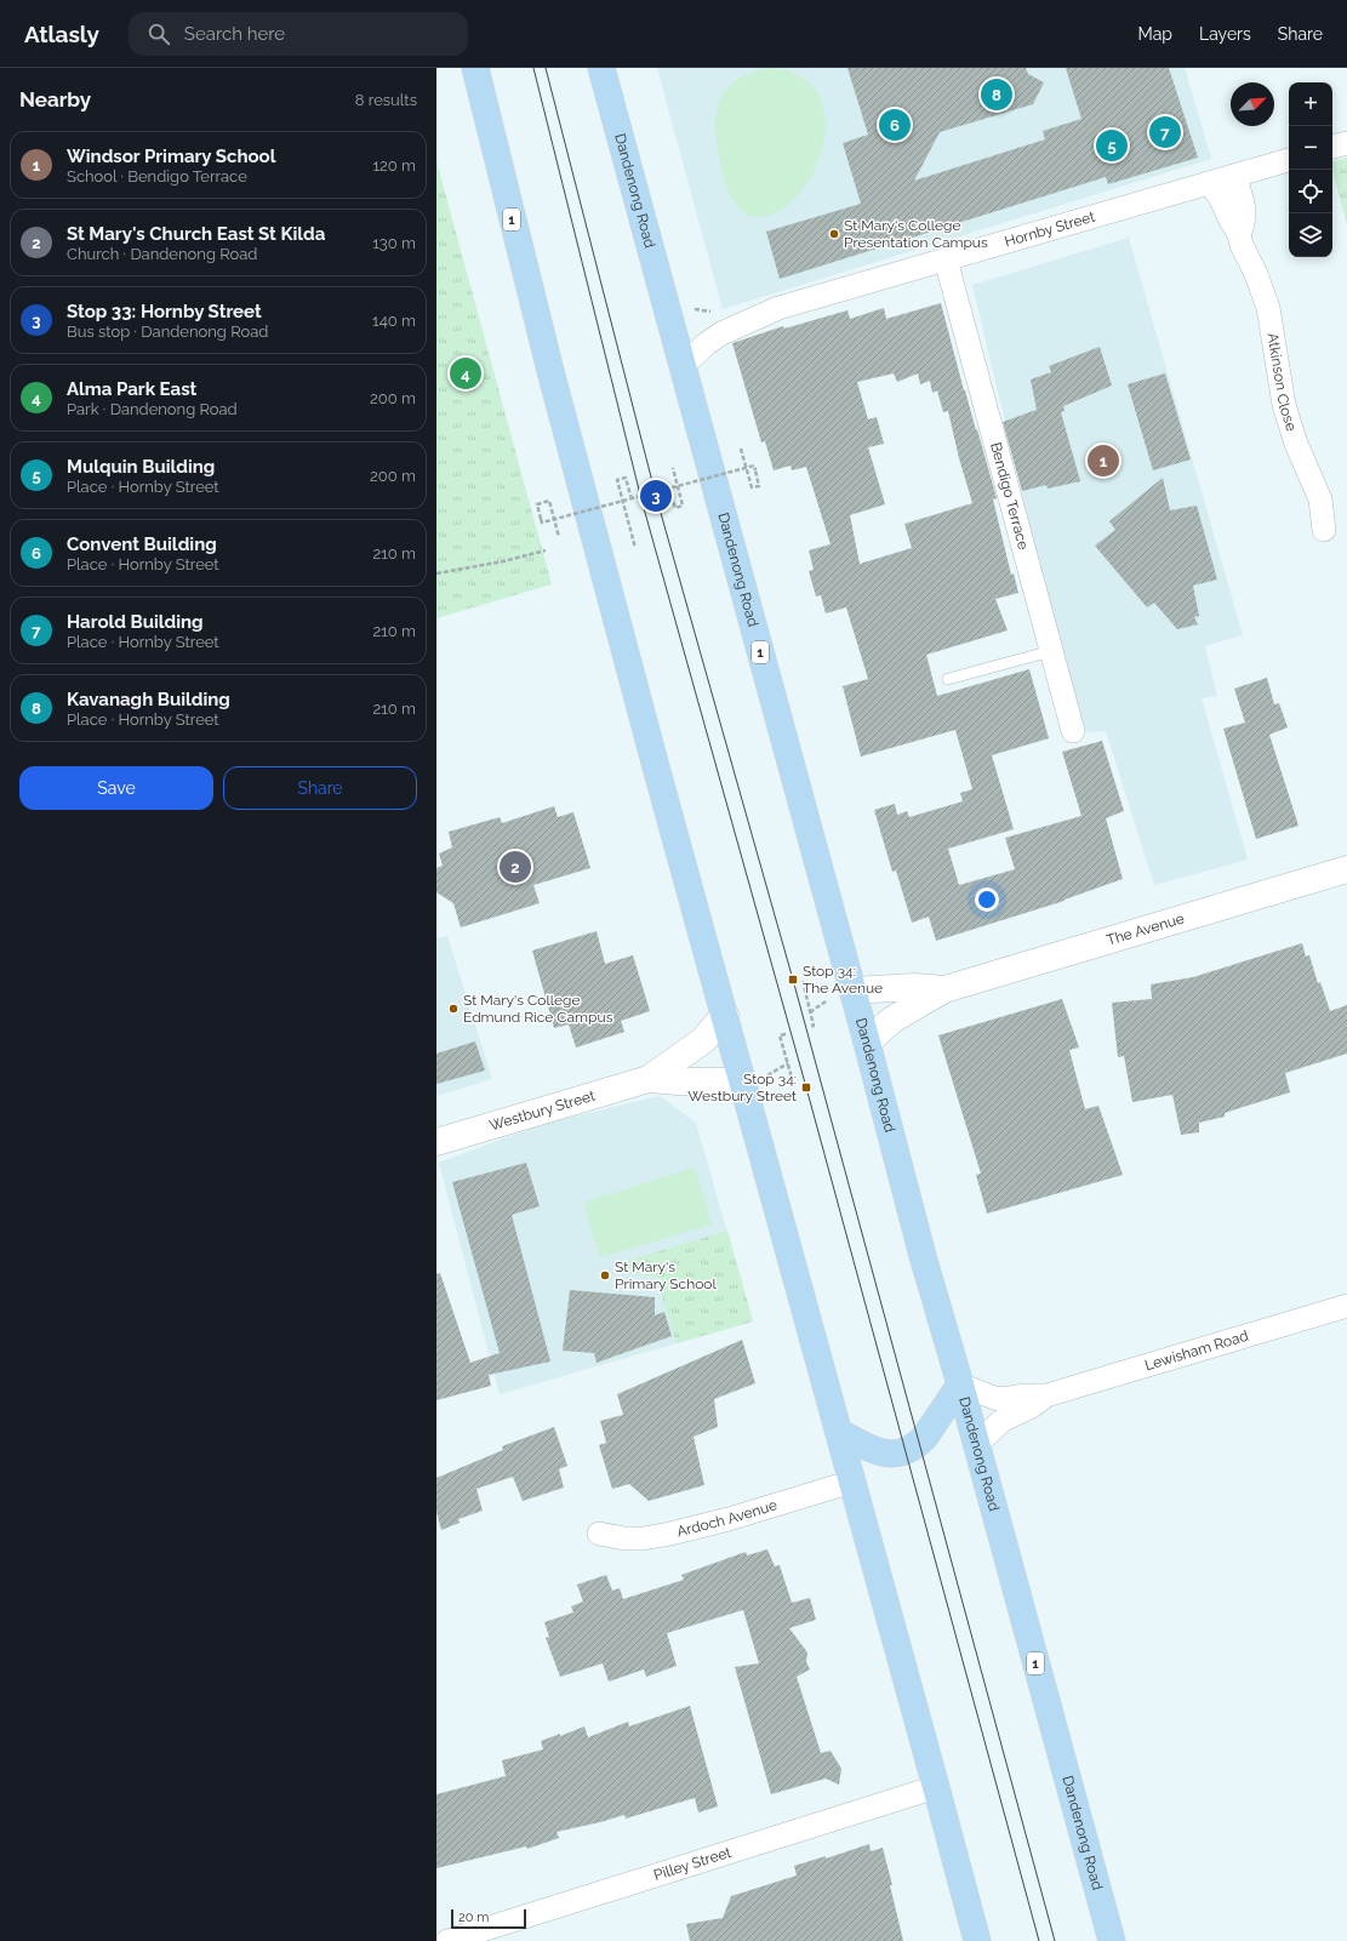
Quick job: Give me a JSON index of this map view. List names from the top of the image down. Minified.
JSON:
{"streets":{"highway":["Dandenong Road","1"],"street":["Hornby Street","Atkinson Close","Bendigo Terrace","The Avenue","Westbury Street","Lewisham Road","Ardoch Avenue","Pilley Street"]},"crossings":[["Dandenong Road","Hornby Street"],["Dandenong Road","The Avenue"],["Dandenong Road","Lewisham Road"],["1","Westbury Street"],["1","Ardoch Avenue"],["1","Pilley Street"],["Hornby Street","Atkinson Close"],["Hornby Street","Bendigo Terrace"]],"places":{"other":["St Mary's College Presentation Campus","St Mary's College Edmund Rice Campus","St Mary's Primary School"],"transit":["Stop 34: The Avenue","Stop 34: Westbury Street"]},"scale_bar":"20 m","north":"top right","page":{"header":"Atlasly","search":"Search here","nav":["Map","Layers","Share"],"heading":["Nearby","8 results"],"pins":["8","6","7","5","4","1","3","2"],"map_buttons":["+","−"],"list":[{"mark":"1","name":"Windsor Primary School","note":"School · Bendigo Terrace","value":"120 m"},{"mark":"2","name":"St Mary's Church East St Kilda","note":"Church · Dandenong Road","value":"130 m"},{"mark":"3","name":"Stop 33: Hornby Street","note":"Bus stop · Dandenong Road","value":"140 m"},{"mark":"4","name":"Alma Park East","note":"Park · Dandenong Road","value":"200 m"},{"mark":"5","name":"Mulquin Building","note":"Place · Hornby Street","value":"200 m"},{"mark":"6","name":"Convent Building","note":"Place · Hornby Street","value":"210 m"},{"mark":"7","name":"Harold Building","note":"Place · Hornby Street","value":"210 m"},{"mark":"8","name":"Kavanagh Building","note":"Place · Hornby Street","value":"210 m"}],"buttons":["Save","Share"],"scale":"20 m"}}
